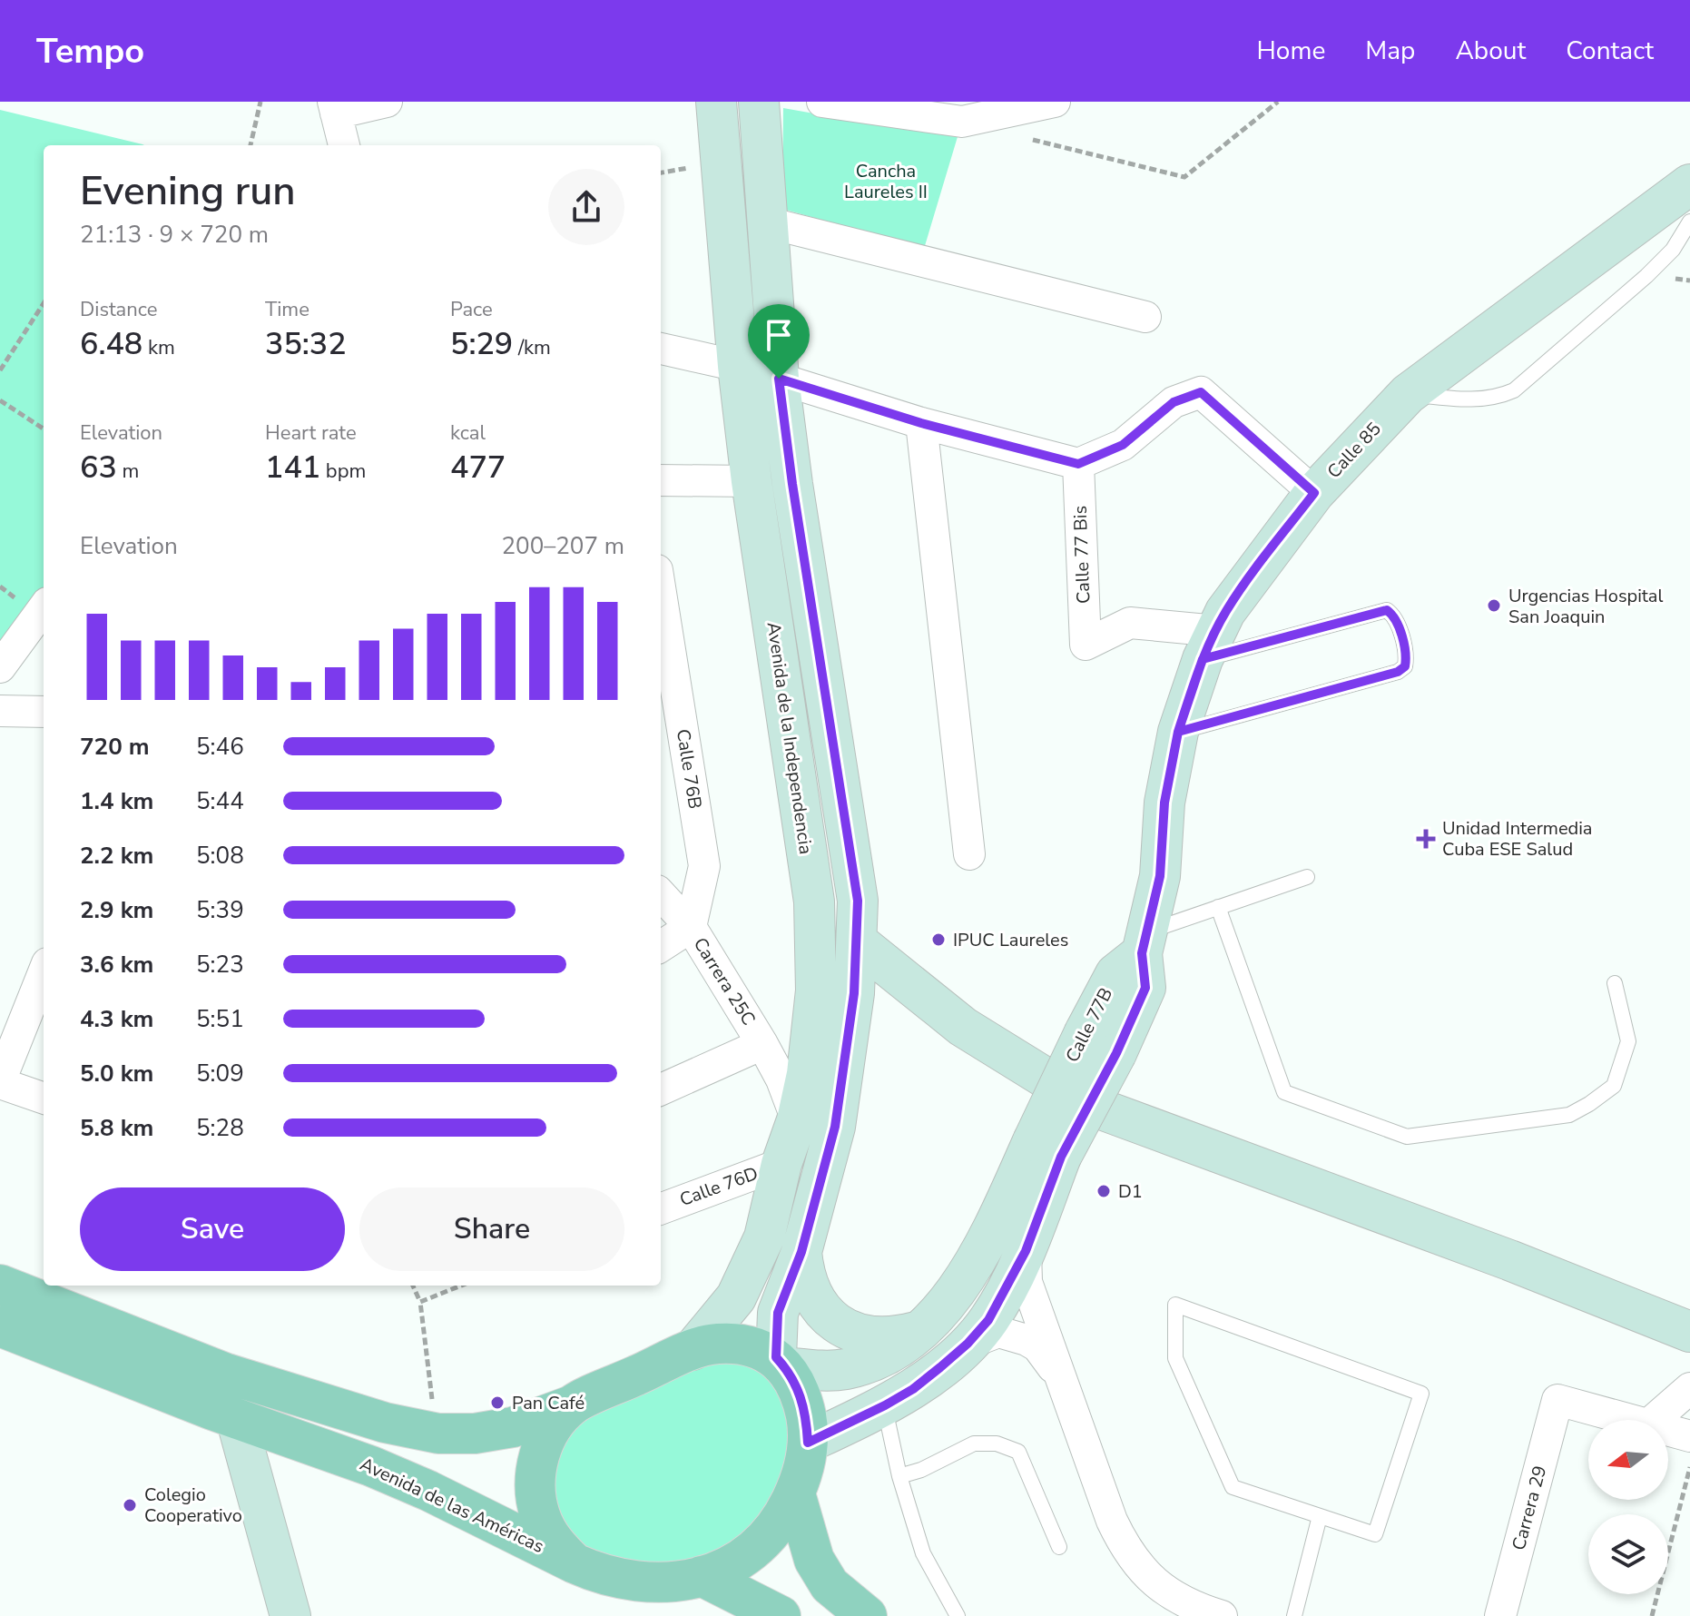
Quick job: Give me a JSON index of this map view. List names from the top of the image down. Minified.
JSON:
{"streets":{"main road":["Calle 85","Avenida de la Independencia","Calle 77B","Avenida de las Américas"],"street":["Calle 77 Bis","Calle 76B","Carrera 25C","Calle 76D","Carrera 29"]},"crossings":[["Calle 85","Calle 77 Bis"],["Calle 85","Calle 77B"],["Avenida de la Independencia","Carrera 25C"],["Avenida de la Independencia","Calle 77B"],["Avenida de la Independencia","Calle 76D"],["Avenida de la Independencia","Avenida de las Américas"],["Calle 76B","Carrera 25C"],["Calle 77B","Avenida de las Américas"]],"parks":["Cancha Laureles II"],"places":{"other":["Urgencias Hospital San Joaquin","IPUC Laureles","D1","Pan Café","Colegio Cooperativo"],"health":["Unidad Intermedia Cuba ESE Salud"]},"north":"left","page":{"header":"Tempo","nav":["Home","Map","About","Contact"],"heading":["Evening run","21:13 · 9 × 720 m"],"stats":[["Distance","6.48 km"],["Time","35:32"],["Pace","5:29 /km"],["Elevation","63 m"],["Heart rate","141 bpm"],["kcal","477"]],"chart":["Elevation","200–207 m"],"list":[{"name":"720 m","note":"5:46"},{"name":"1.4 km","note":"5:44"},{"name":"2.2 km","note":"5:08"},{"name":"2.9 km","note":"5:39"},{"name":"3.6 km","note":"5:23"},{"name":"4.3 km","note":"5:51"},{"name":"5.0 km","note":"5:09"},{"name":"5.8 km","note":"5:28"}],"buttons":["Save","Share"]}}
